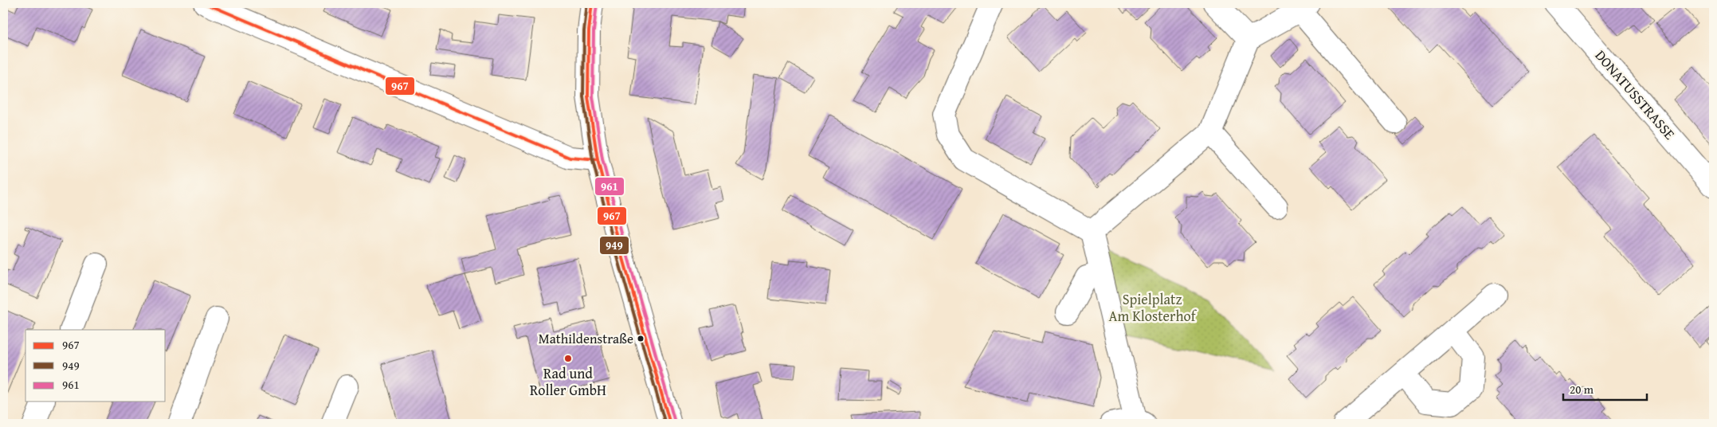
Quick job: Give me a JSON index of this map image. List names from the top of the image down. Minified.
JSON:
{"streets":{"street":["DONATUSSTRASSE"]},"parks":["Spielplatz Am Klosterhof"],"places":["Mathildenstraße","Rad und Roller GmbH"],"lines":["transit line 967","transit line 949","transit line 961"],"legend":["967","949","961"],"scale_bar":"20 m"}
